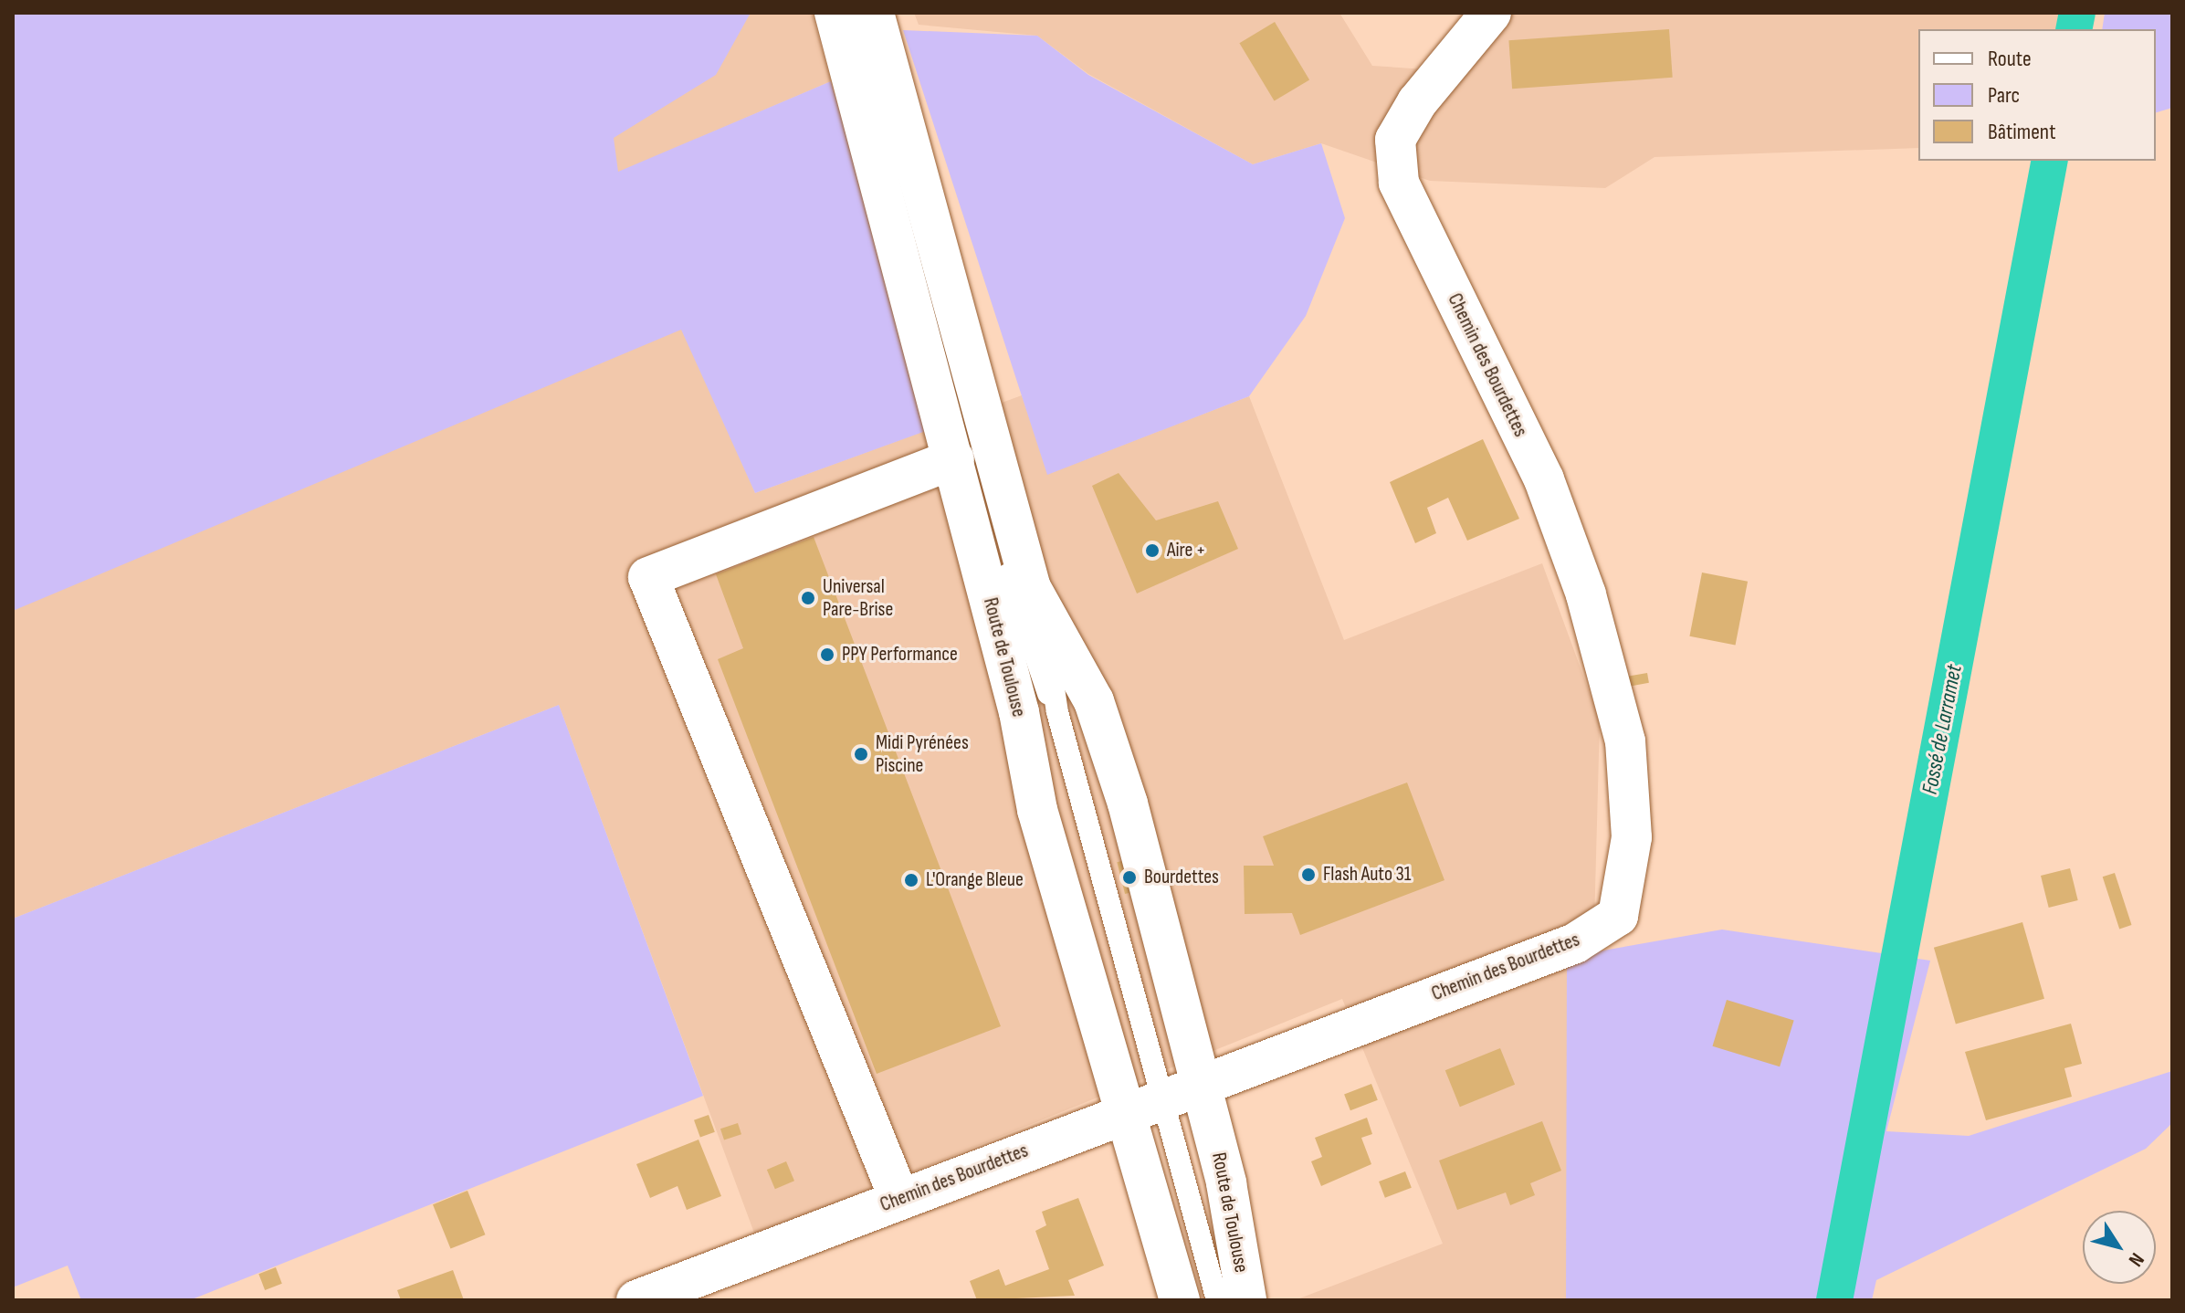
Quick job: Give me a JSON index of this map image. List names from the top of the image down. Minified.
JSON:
{"streets":{"street":["Chemin des Bourdettes","Route de Toulouse"]},"crossings":[["Chemin des Bourdettes","Route de Toulouse"]],"water":["Fossé de Larramet"],"places":["Aire +","Universal Pare-Brise","PPY Performance","Midi Pyrénées Piscine","Flash Auto 31","Bourdettes","L'Orange Bleue"],"legend":["Route","Parc","Bâtiment"],"north":"bottom right"}
